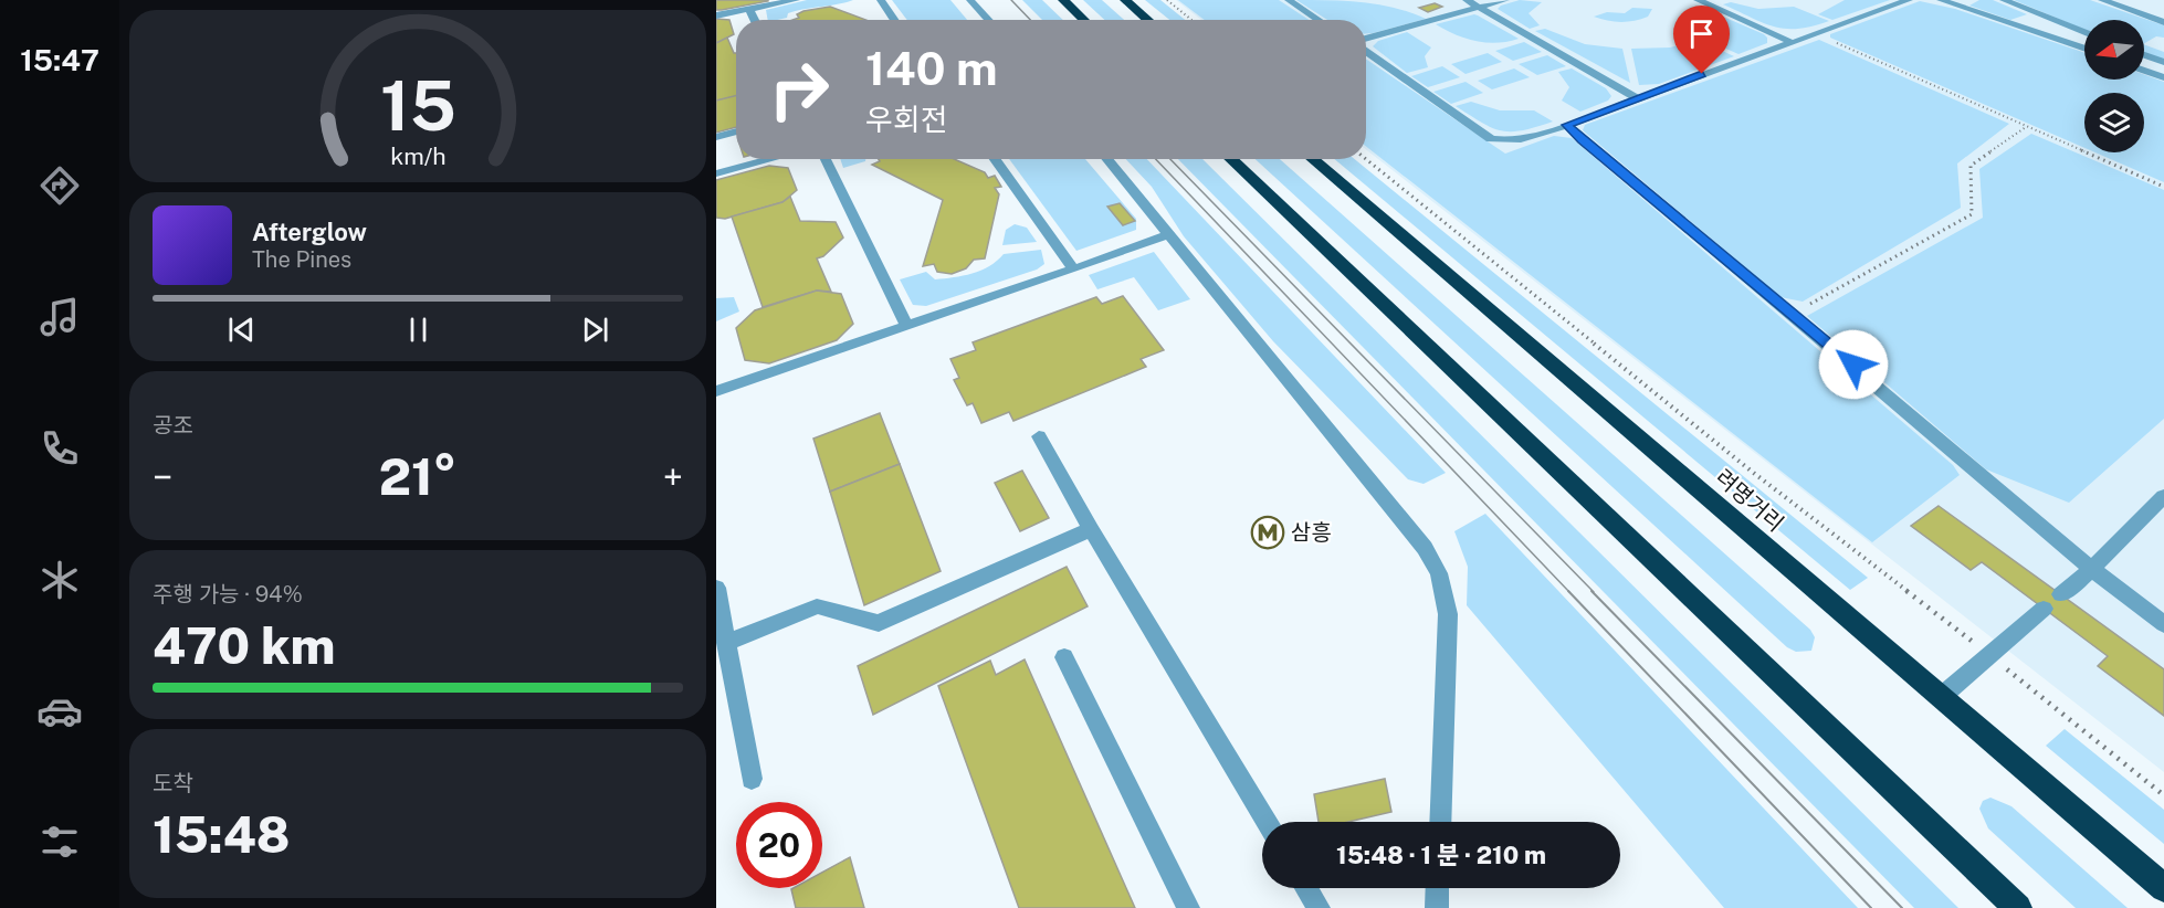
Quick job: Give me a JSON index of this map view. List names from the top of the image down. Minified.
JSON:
{"streets":{"highway":["려명거리"]},"places":{"metro station":["삼흥"]},"north":"left","page":{"tabs":"15:47","turn":["140 m","우회전"],"song":["Afterglow","The Pines"],"tile":["공조",["주행 가능 · 94%","470 km"],["도착","15:48"]],"heat":["−","21°","+"],"limit":"20","trip":"15:48 · 1 분 · 210 m","gauge":["15","km/h"]}}
